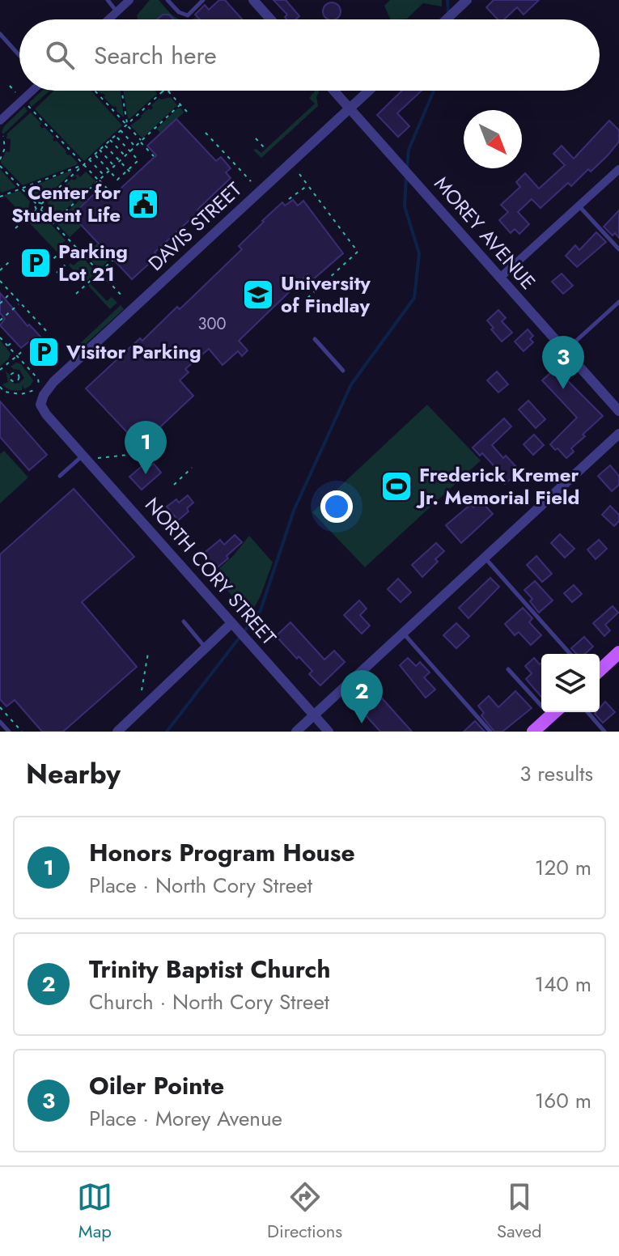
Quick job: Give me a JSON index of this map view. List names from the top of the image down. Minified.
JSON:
{"streets":{"street":["DAVIS STREET","MOREY AVENUE","NORTH CORY STREET"]},"crossings":[["DAVIS STREET","MOREY AVENUE"],["DAVIS STREET","NORTH CORY STREET"]],"places":{"public building":["Center for Student Life"],"parking":["Parking Lot 21","Visitor Parking"],"school or university":["University of Findlay"],"sports":["Frederick Kremer Jr. Memorial Field"]},"house_numbers":["300"],"north":"bottom right","page":{"search":"Search here","pins":["3","1","2"],"heading":["Nearby","3 results"],"list":[{"mark":"1","name":"Honors Program House","note":"Place · North Cory Street","value":"120 m"},{"mark":"2","name":"Trinity Baptist Church","note":"Church · North Cory Street","value":"140 m"},{"mark":"3","name":"Oiler Pointe","note":"Place · Morey Avenue","value":"160 m"}],"nav":["Map","Directions","Saved"]}}
